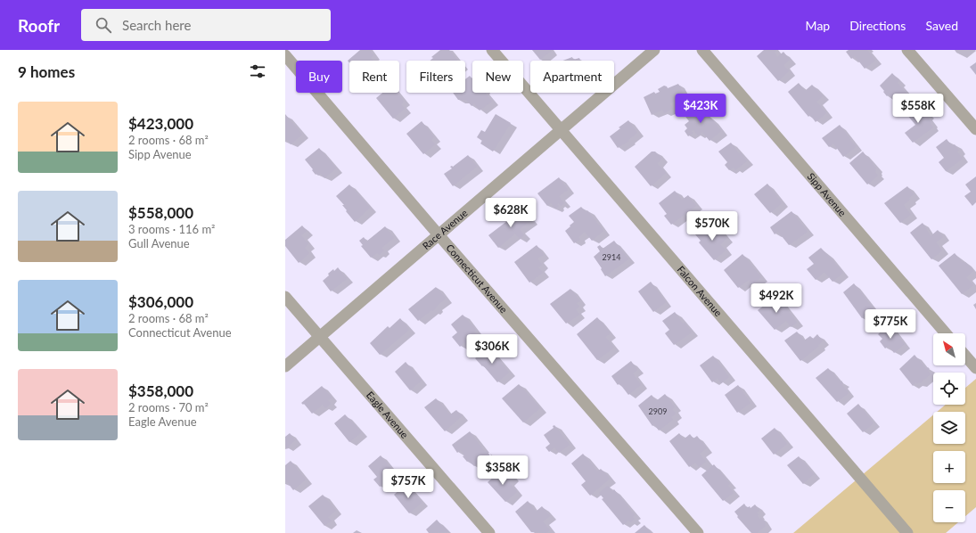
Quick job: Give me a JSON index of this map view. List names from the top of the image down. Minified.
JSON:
{"streets":{"street":["Sipp Avenue","Race Avenue","Connecticut Avenue","Falcon Avenue","Eagle Avenue"]},"crossings":[["Race Avenue","Connecticut Avenue"],["Race Avenue","Falcon Avenue"],["Race Avenue","Eagle Avenue"]],"house_numbers":["2914","2909"],"north":"top left","page":{"header":"Roofr","search":"Search here","nav":["Map","Directions","Saved"],"heading":"9 homes","chip":["Buy","Rent","Filters","New","Apartment"],"list":[{"name":"$423,000","note":"2 rooms · 68 m² · Sipp Avenue"},{"name":"$558,000","note":"3 rooms · 116 m² · Gull Avenue"},{"name":"$306,000","note":"2 rooms · 68 m² · Connecticut Avenue"},{"name":"$358,000","note":"2 rooms · 70 m² · Eagle Avenue"}],"price":["$423K","$558K","$628K","$570K","$492K","$775K","$306K","$358K","$757K"],"map_buttons":["+","−"]}}
